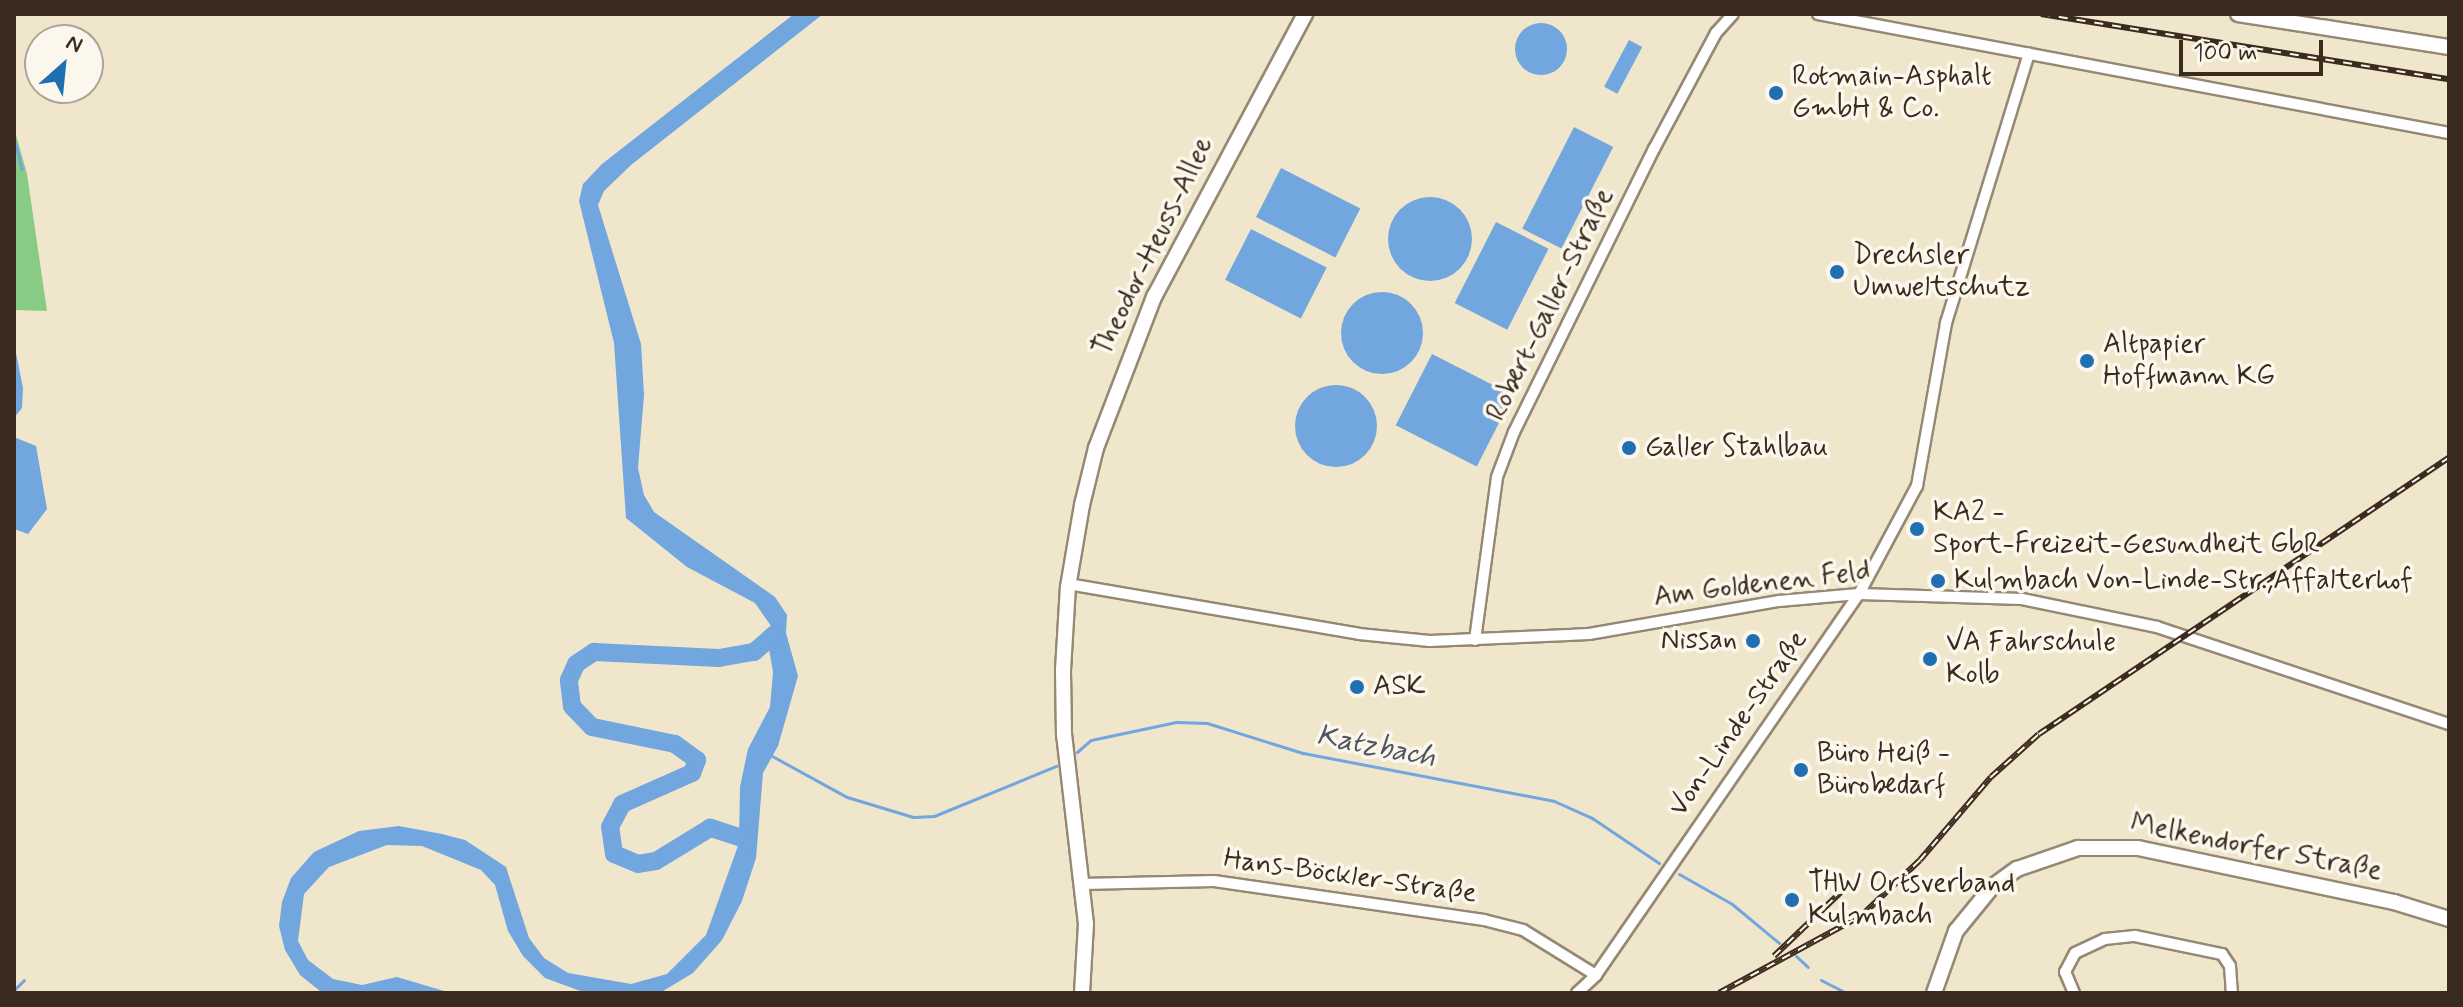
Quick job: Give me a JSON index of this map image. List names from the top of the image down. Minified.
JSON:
{"streets":{"main road":["Theodor-Heuss-Allee","Melkendorfer Straße"],"street":["Robert-Galler-Straße","Am Goldenen Feld","Von-Linde-Straße","Hans-Böckler-Straße"]},"crossings":[["Theodor-Heuss-Allee","Am Goldenen Feld"],["Theodor-Heuss-Allee","Hans-Böckler-Straße"],["Robert-Galler-Straße","Am Goldenen Feld"],["Am Goldenen Feld","Von-Linde-Straße"],["Von-Linde-Straße","Hans-Böckler-Straße"]],"water":["Katzbach"],"places":["Rotmain-Asphalt GmbH & Co.","Drechsler Umweltschutz","Altpapier Hoffmann KG","Galler Stahlbau","KA2 - Sport-Freizeit-Gesundheit GbR","Kulmbach Von-Linde-Str.,Affalterhof","Nissan","VA Fahrschule Kolb","ASK","Büro Heiß - Bürobedarf","THW Ortsverband Kulmbach"],"scale_bar":"100 m","north":"top right"}
